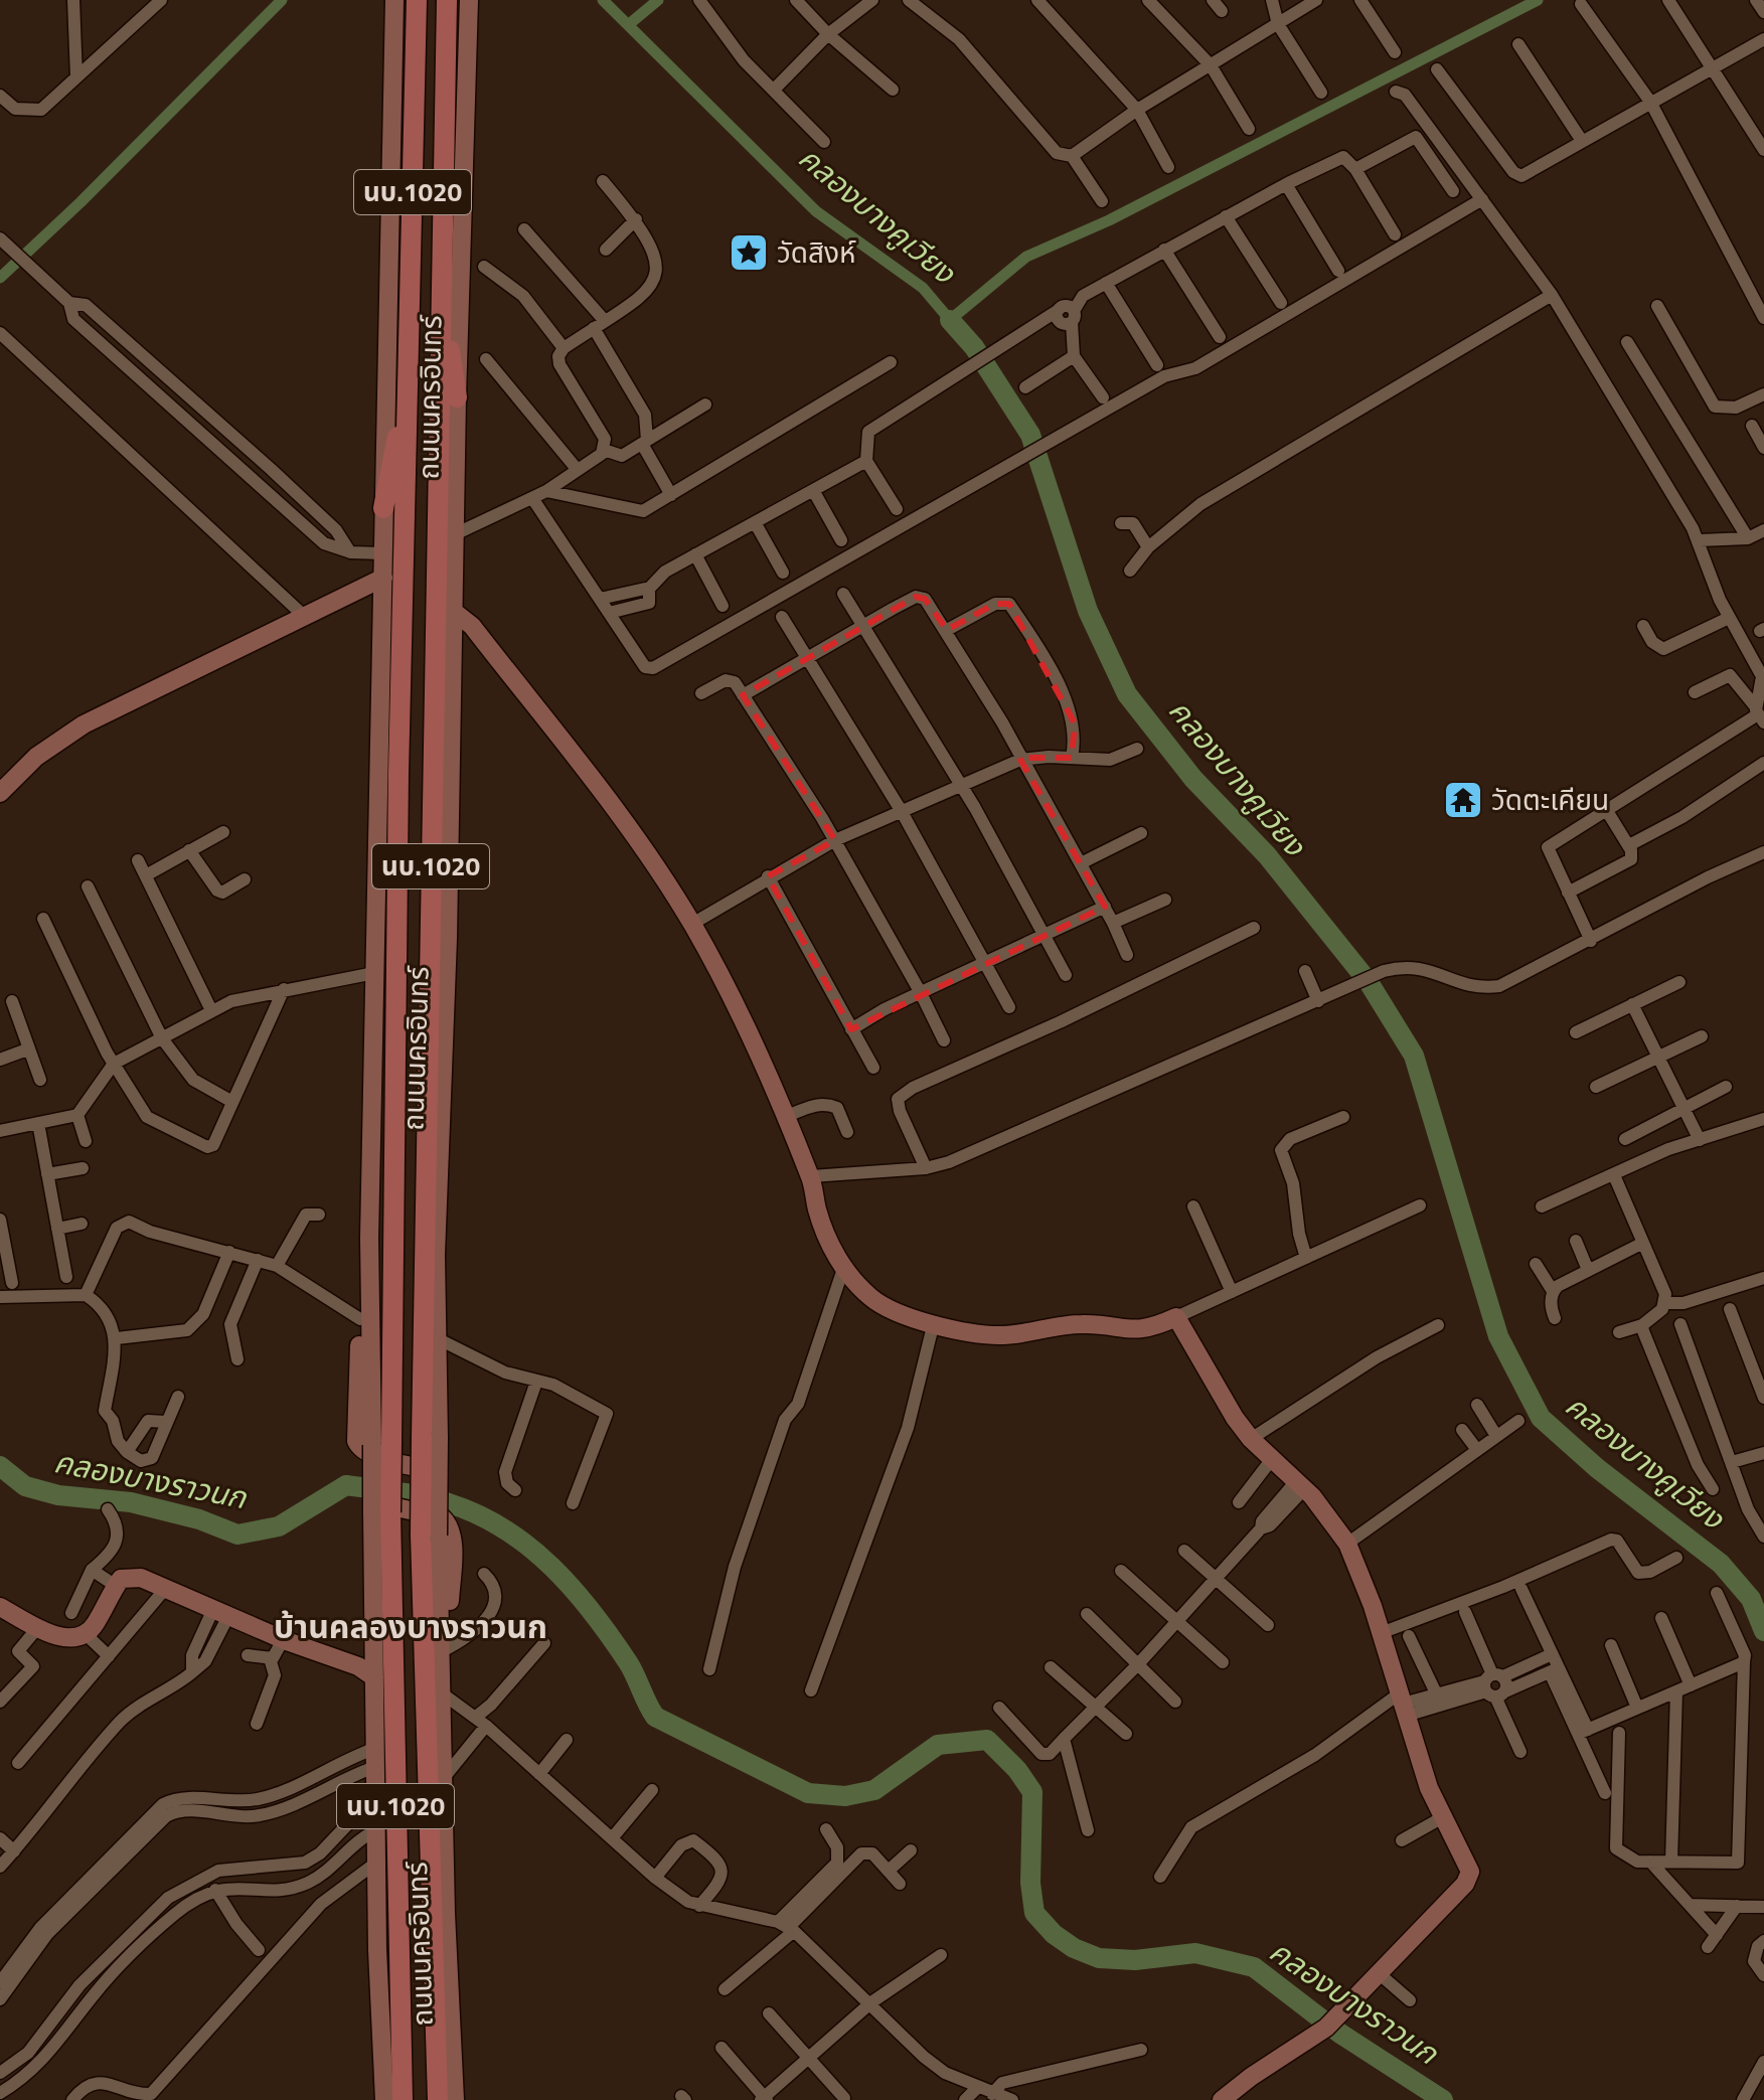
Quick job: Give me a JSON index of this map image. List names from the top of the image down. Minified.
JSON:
{"streets":{"main road":["นบ.1020","ถนนนครอินทร์"]},"districts":["บ้านคลองบางราวนก"],"water":["คลองบางคูเวียง","คลองบางราวนก"],"places":{"place":["วัดสิงห์"],"temple":["วัดตะเคียน"]}}
